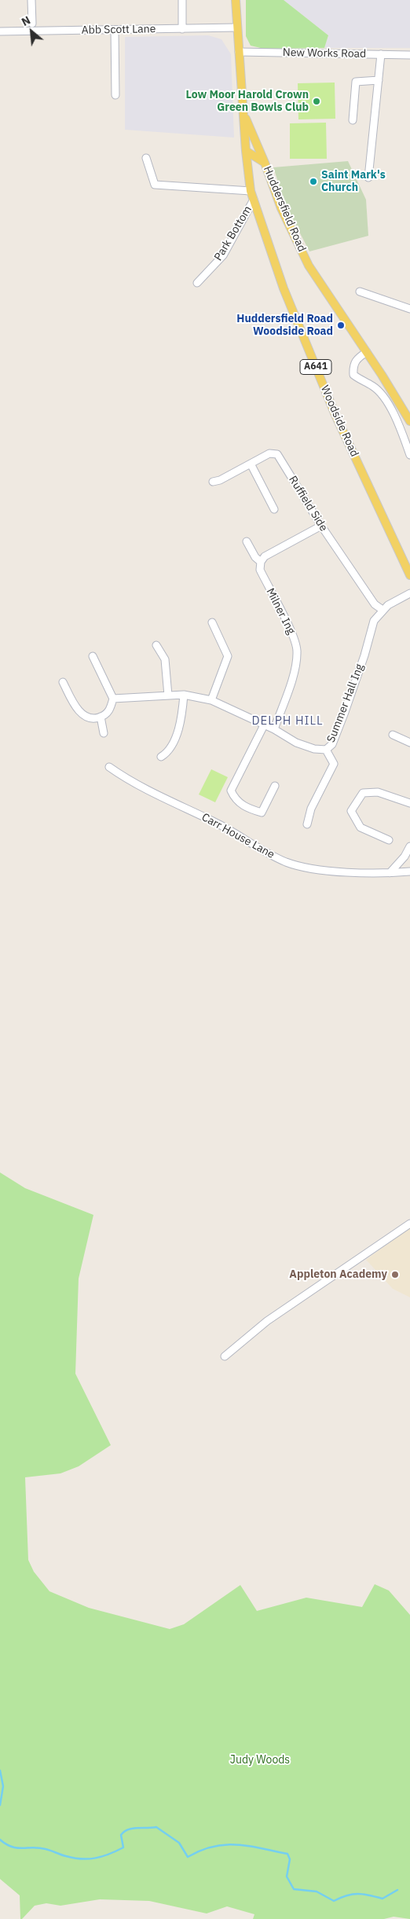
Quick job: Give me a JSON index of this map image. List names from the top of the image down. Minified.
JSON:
{"streets":{"main road":["Huddersfield Road","A641","Woodside Road"],"street":["Abb Scott Lane","New Works Road","Park Bottom","Ruffield Side","Milner Ing","Summer Hall Ing","Carr House Lane"]},"crossings":[["Abb Scott Lane","A641"],["New Works Road","A641"],["Huddersfield Road","A641"],["Huddersfield Road","Woodside Road"],["Park Bottom","Woodside Road"],["A641","Woodside Road"],["Ruffield Side","Summer Hall Ing"],["Milner Ing","Summer Hall Ing"]],"districts":["DELPH HILL"],"parks":["Judy Woods"],"places":["Low Moor Harold Crown Green Bowls Club","Saint Mark's Church","Huddersfield Road Woodside Road","Appleton Academy"],"north":"top left"}
